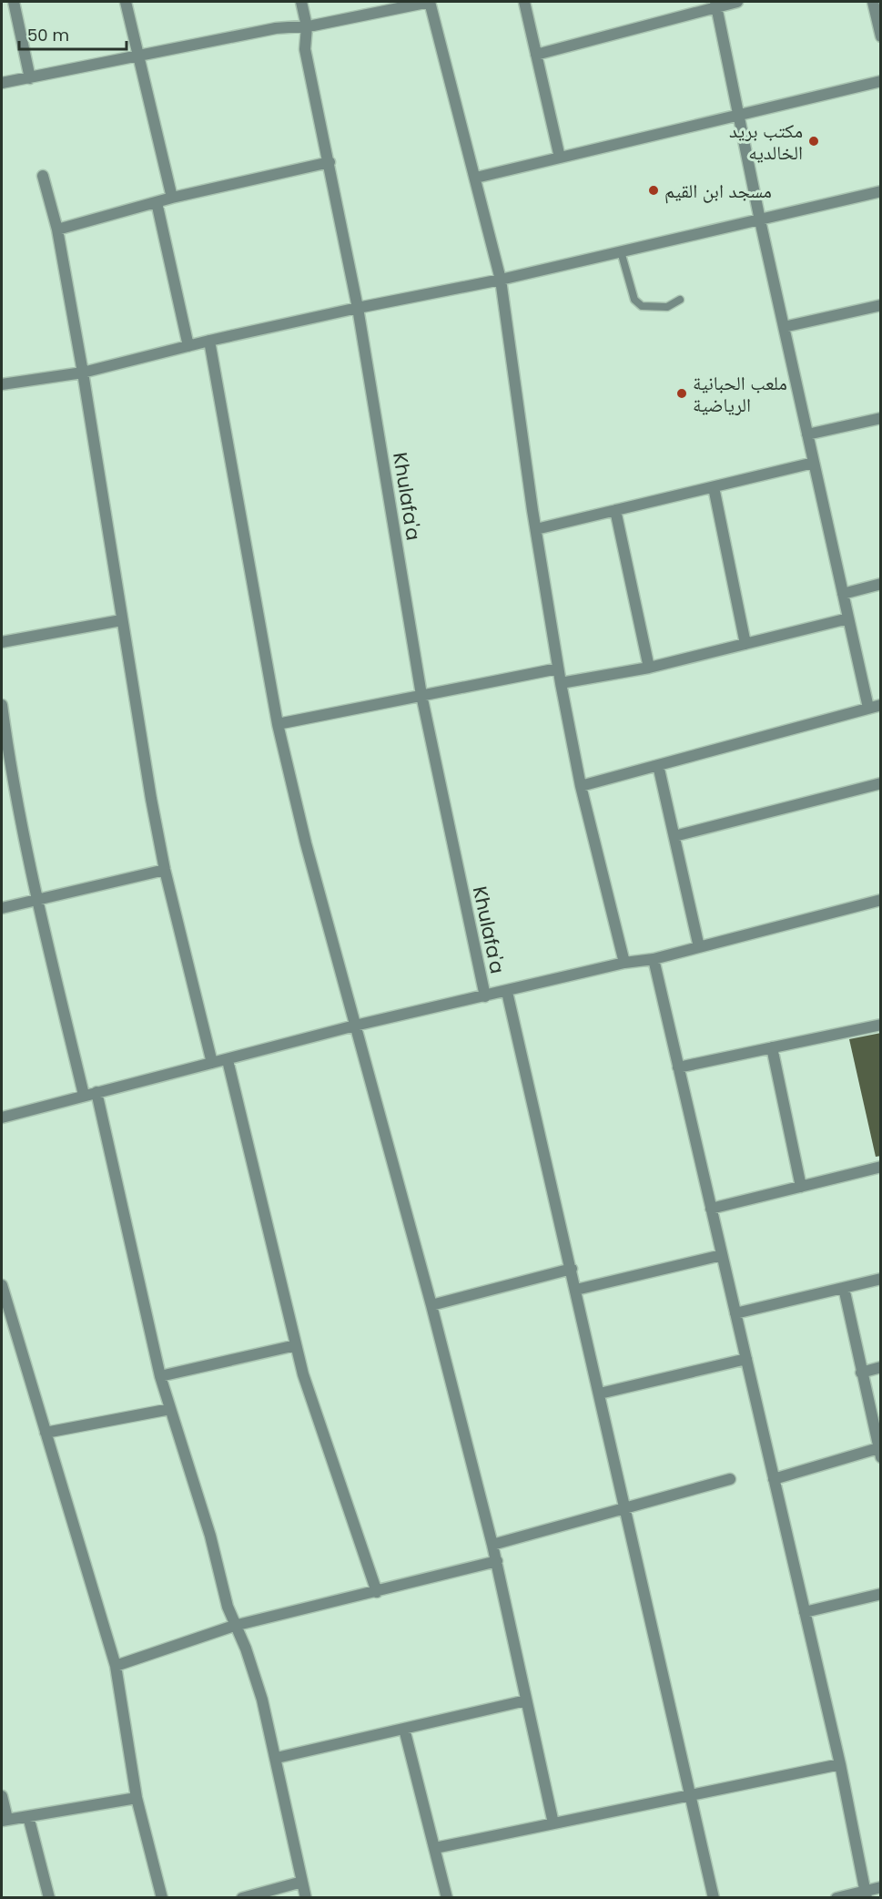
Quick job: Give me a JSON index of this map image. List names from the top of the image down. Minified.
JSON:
{"streets":{"street":["Khulafa'a"]},"places":["مكتب بريد الخالديه","مسجد ابن القيم","ملعب الحبانية الرياضية"],"scale_bar":"50 m"}
